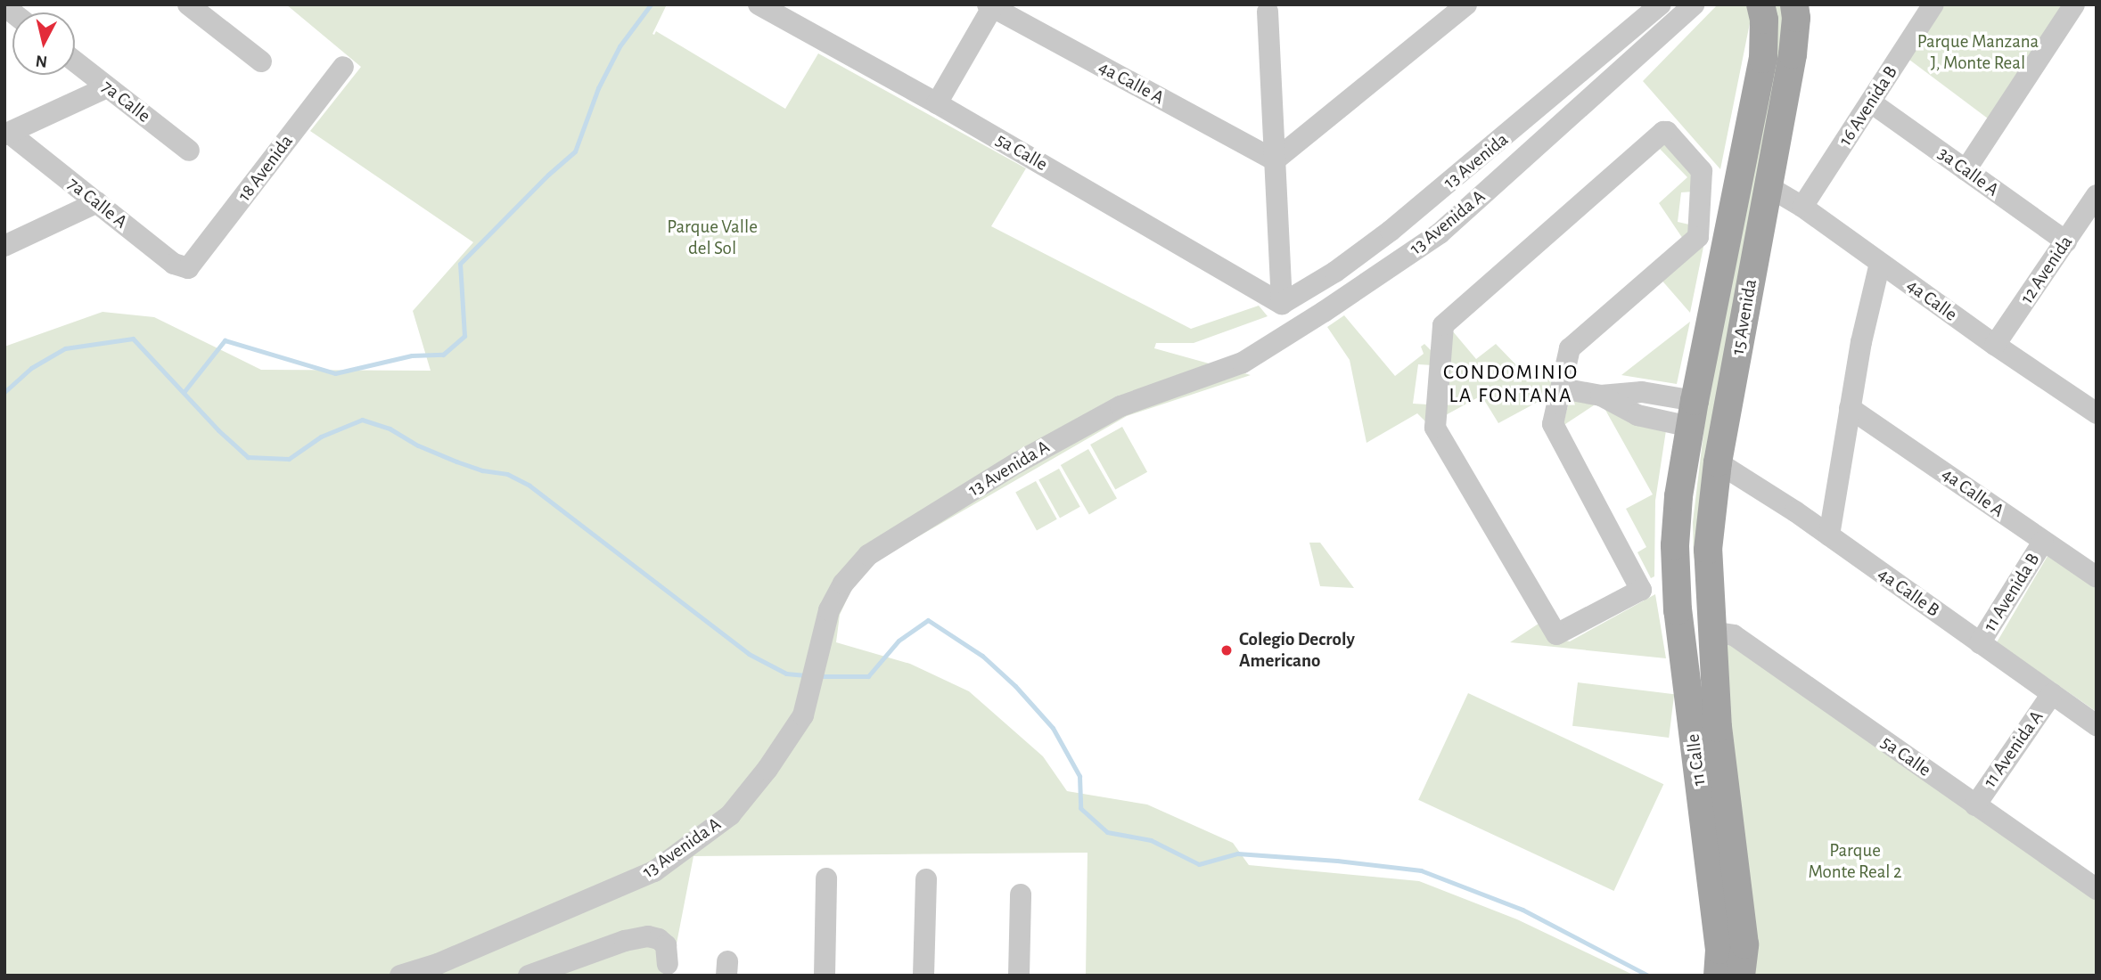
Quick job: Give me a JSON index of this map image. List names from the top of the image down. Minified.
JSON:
{"streets":{"main road":["15 Avenida","11 Calle"],"street":["4a Calle A","7a Calle","16 Avenida B","5a Calle","13 Avenida","18 Avenida","3a Calle A","7a Calle A","13 Avenida A","12 Avenida","4a Calle","4a Calle B","11 Avenida B","11 Avenida A"]},"crossings":[["4a Calle A","11 Avenida B"],["16 Avenida B","3a Calle A"],["16 Avenida B","4a Calle"],["5a Calle","13 Avenida"],["5a Calle","15 Avenida"],["5a Calle","11 Avenida A"],["5a Calle","11 Calle"],["18 Avenida","7a Calle A"],["3a Calle A","12 Avenida"],["12 Avenida","4a Calle"],["4a Calle","15 Avenida"],["15 Avenida","4a Calle B"],["15 Avenida","11 Calle"],["4a Calle B","11 Avenida B"],["4a Calle B","11 Avenida A"]],"districts":["CONDOMINIO LA FONTANA"],"parks":["Parque Manzana J, Monte Real","Parque Valle del Sol","Parque Monte Real 2"],"places":["Colegio Decroly Americano"],"north":"bottom"}
